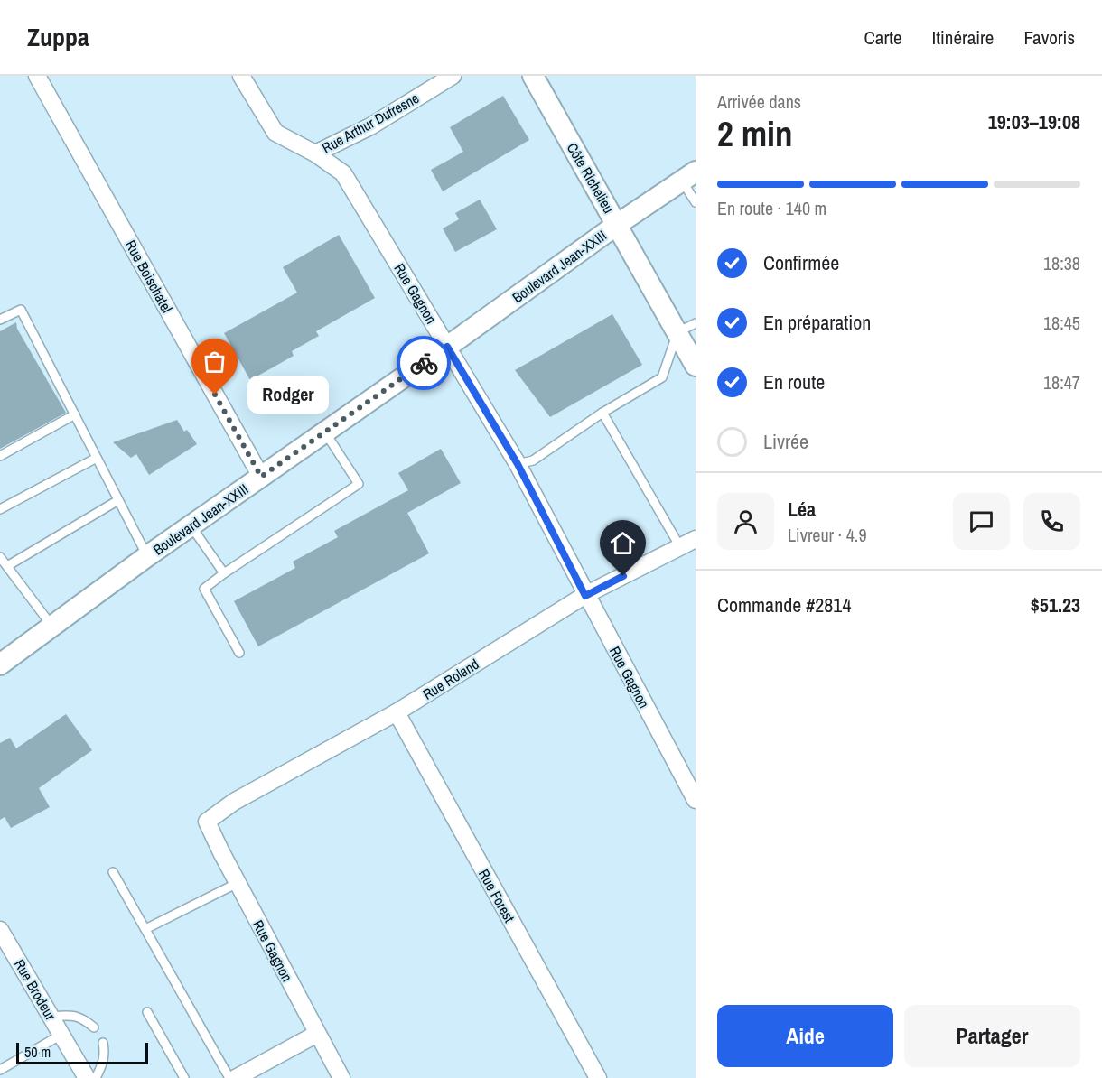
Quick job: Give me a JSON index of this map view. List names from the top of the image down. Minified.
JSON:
{"streets":{"street":["Rue Arthur Dufresne","Côte Richelieu","Boulevard Jean-XXIII","Rue Boischatel","Rue Gagnon","Rue Roland","Rue Forest","Rue Brodeur"]},"crossings":[["Rue Arthur Dufresne","Rue Gagnon"],["Côte Richelieu","Boulevard Jean-XXIII"],["Boulevard Jean-XXIII","Rue Boischatel"],["Boulevard Jean-XXIII","Rue Gagnon"],["Rue Gagnon","Rue Roland"],["Rue Roland","Rue Forest"]],"places":["Rodger"],"scale_bar":"50 m","page":{"header":"Zuppa","nav":["Carte","Itinéraire","Favoris"],"heading":["2 min","Arrivée dans","19:03–19:08"],"panel":["Léa","Livreur · 4.9","Commande #2814","$51.23"],"bar":"En route · 140 m","list":[["Confirmée","18:38"],["En préparation","18:45"],["En route","18:47"],"Livrée"],"bubble":"Rodger","buttons":["Aide","Partager"],"scale":"50 m"}}
